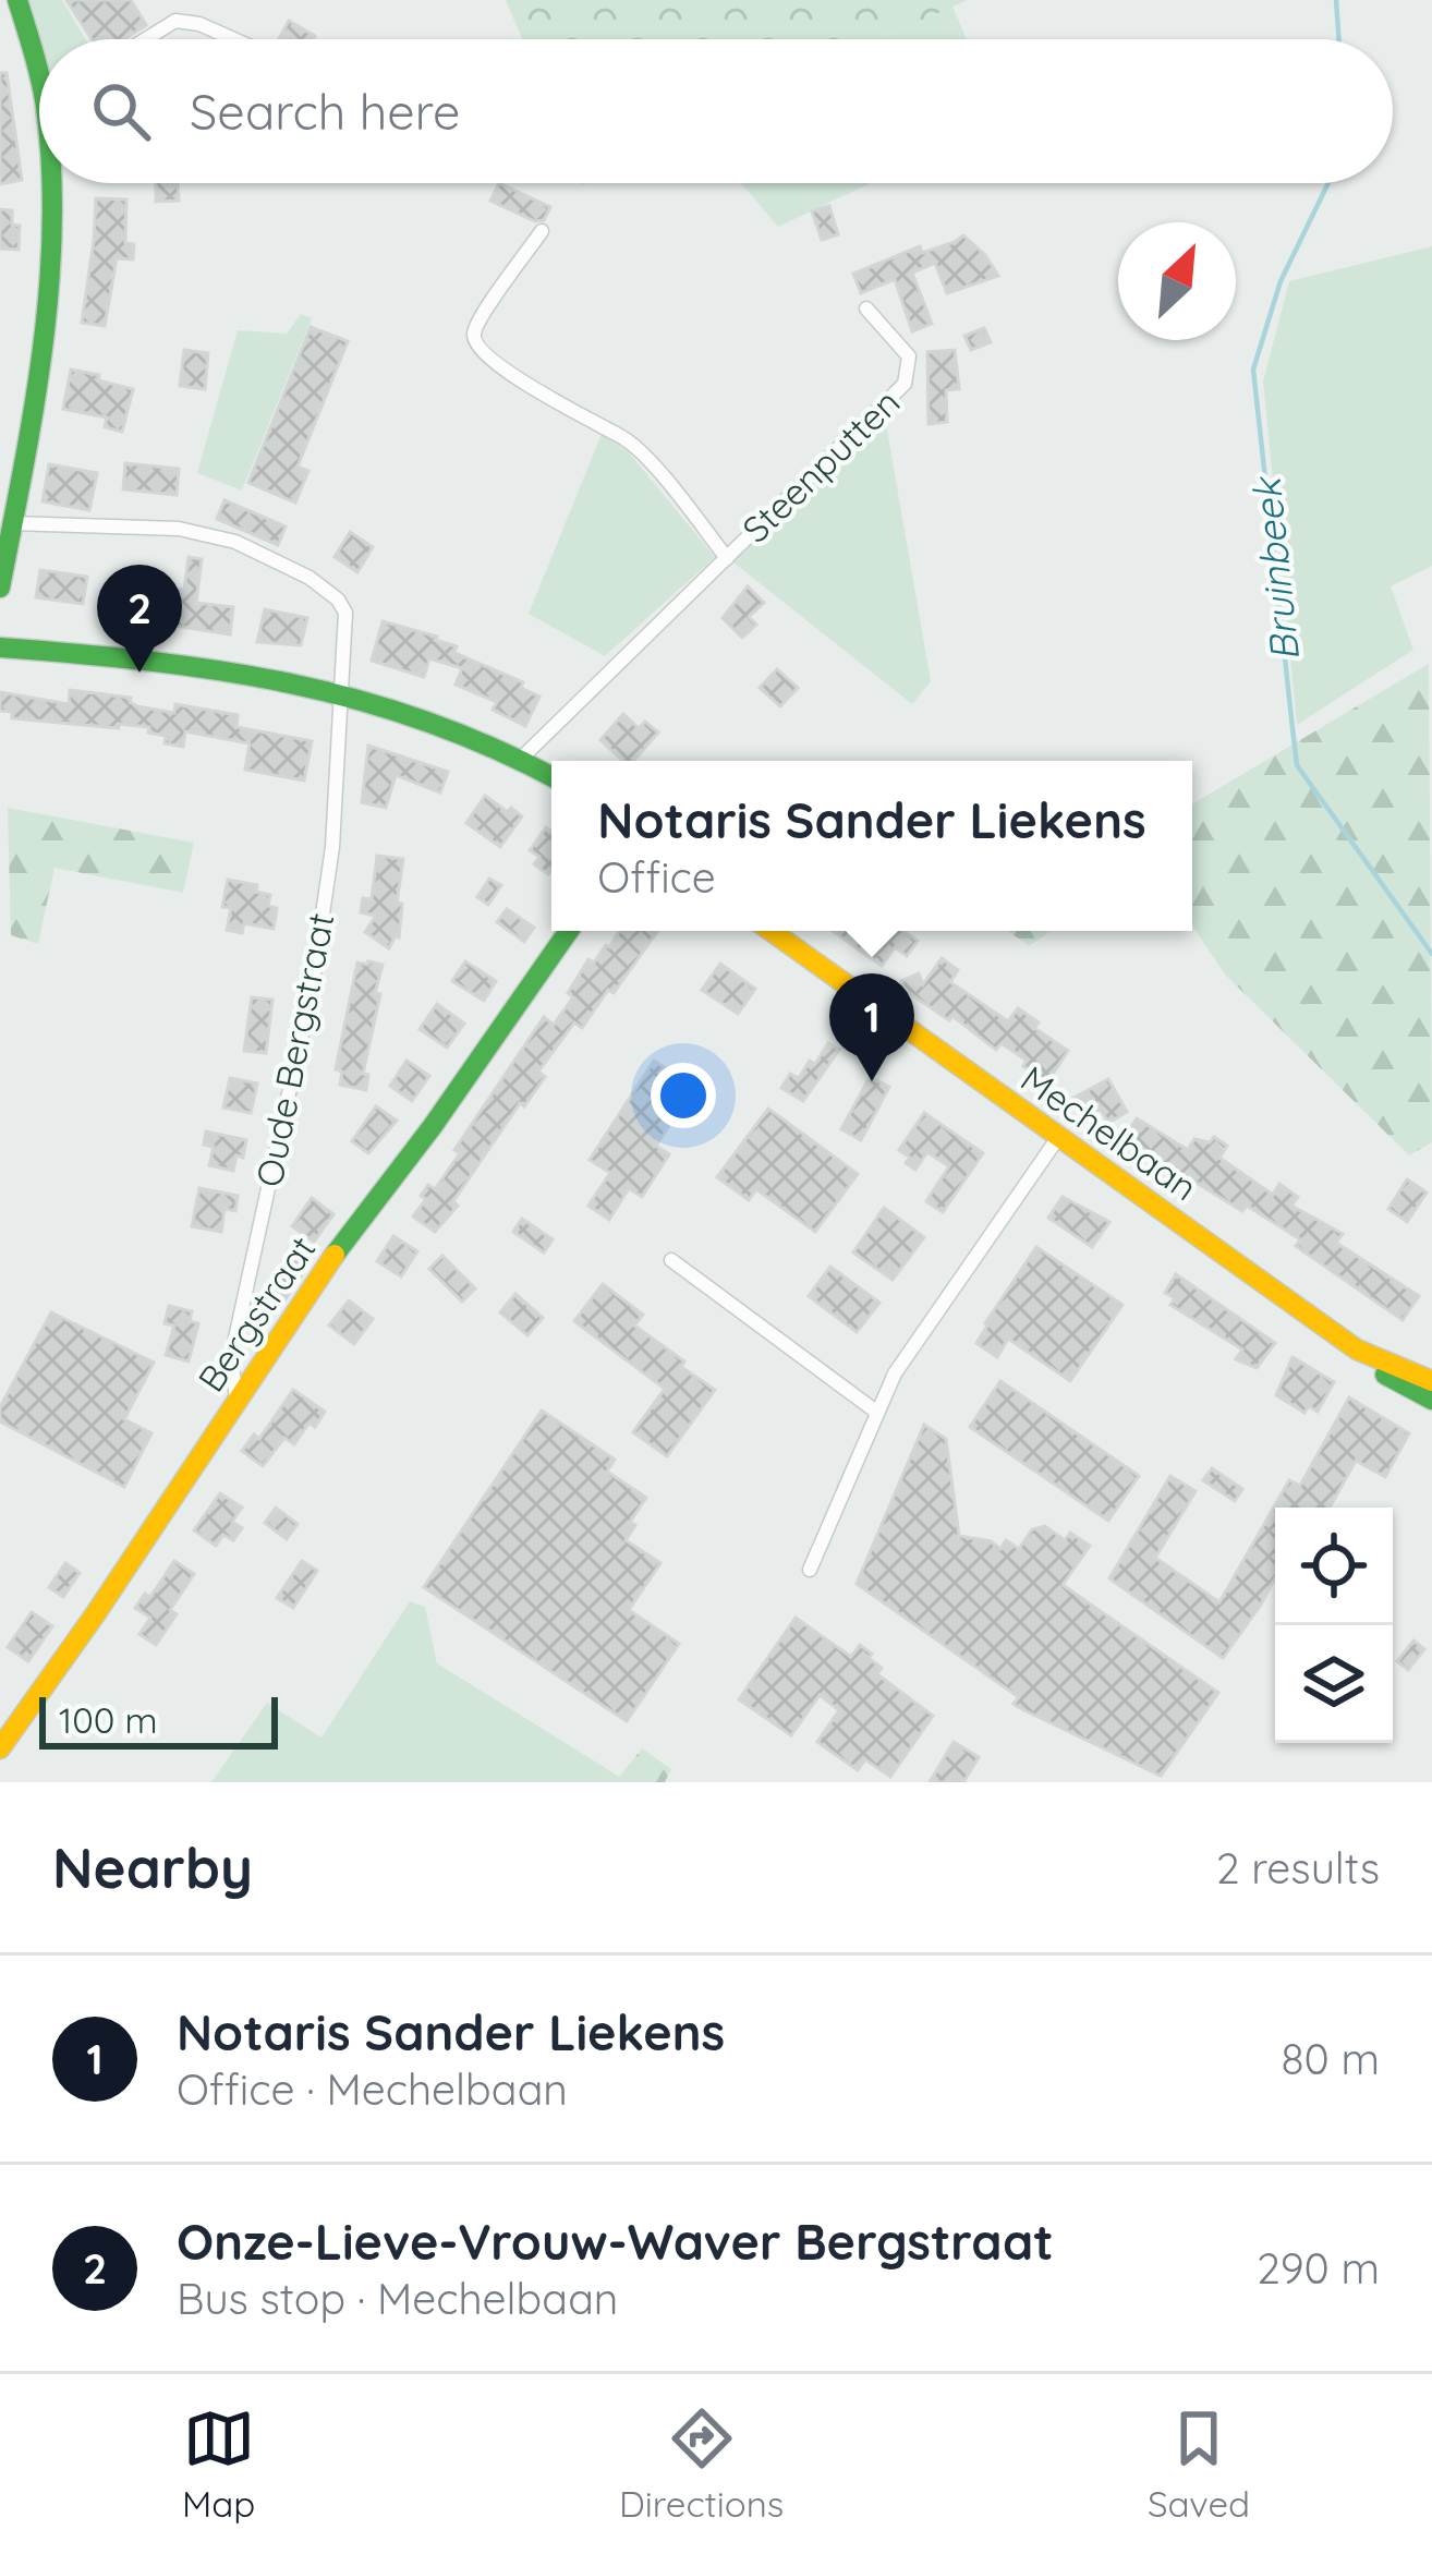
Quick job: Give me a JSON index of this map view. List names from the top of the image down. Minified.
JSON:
{"streets":{"street":["Steenputten","Oude Bergstraat","Mechelbaan","Bergstraat"]},"crossings":[["Oude Bergstraat","Bergstraat"]],"water":["Bruinbeek"],"scale_bar":"100 m","north":"top right","page":{"search":"Search here","pins":["2","1"],"popup":["Notaris Sander Liekens","Office"],"scale":"100 m","heading":["Nearby","2 results"],"list":[{"mark":"1","name":"Notaris Sander Liekens","note":"Office · Mechelbaan","value":"80 m"},{"mark":"2","name":"Onze-Lieve-Vrouw-Waver Bergstraat","note":"Bus stop · Mechelbaan","value":"290 m"}],"nav":["Map","Directions","Saved"]}}
